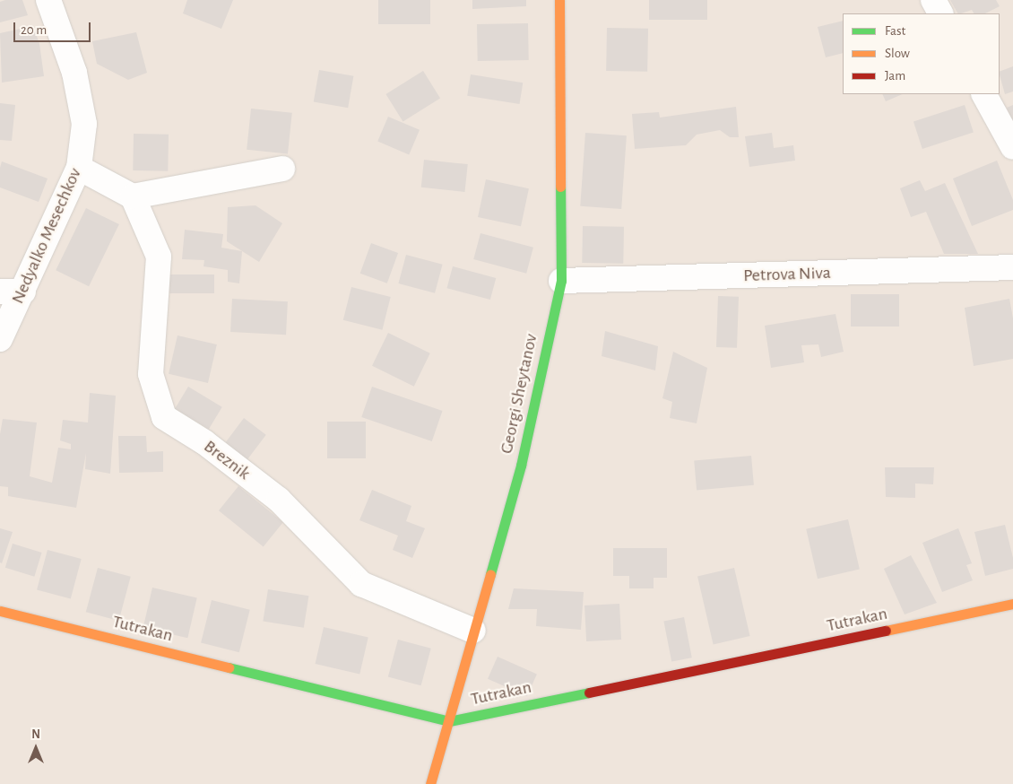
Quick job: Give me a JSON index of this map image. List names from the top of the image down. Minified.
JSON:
{"streets":{"street":["Nedyalko Mesechkov","Petrova Niva","Georgi Sheytanov","Breznik","Tutrakan"]},"crossings":[["Petrova Niva","Georgi Sheytanov"],["Georgi Sheytanov","Breznik"],["Georgi Sheytanov","Tutrakan"]],"legend":["Fast","Slow","Jam"],"scale_bar":"20 m","north":"top"}
